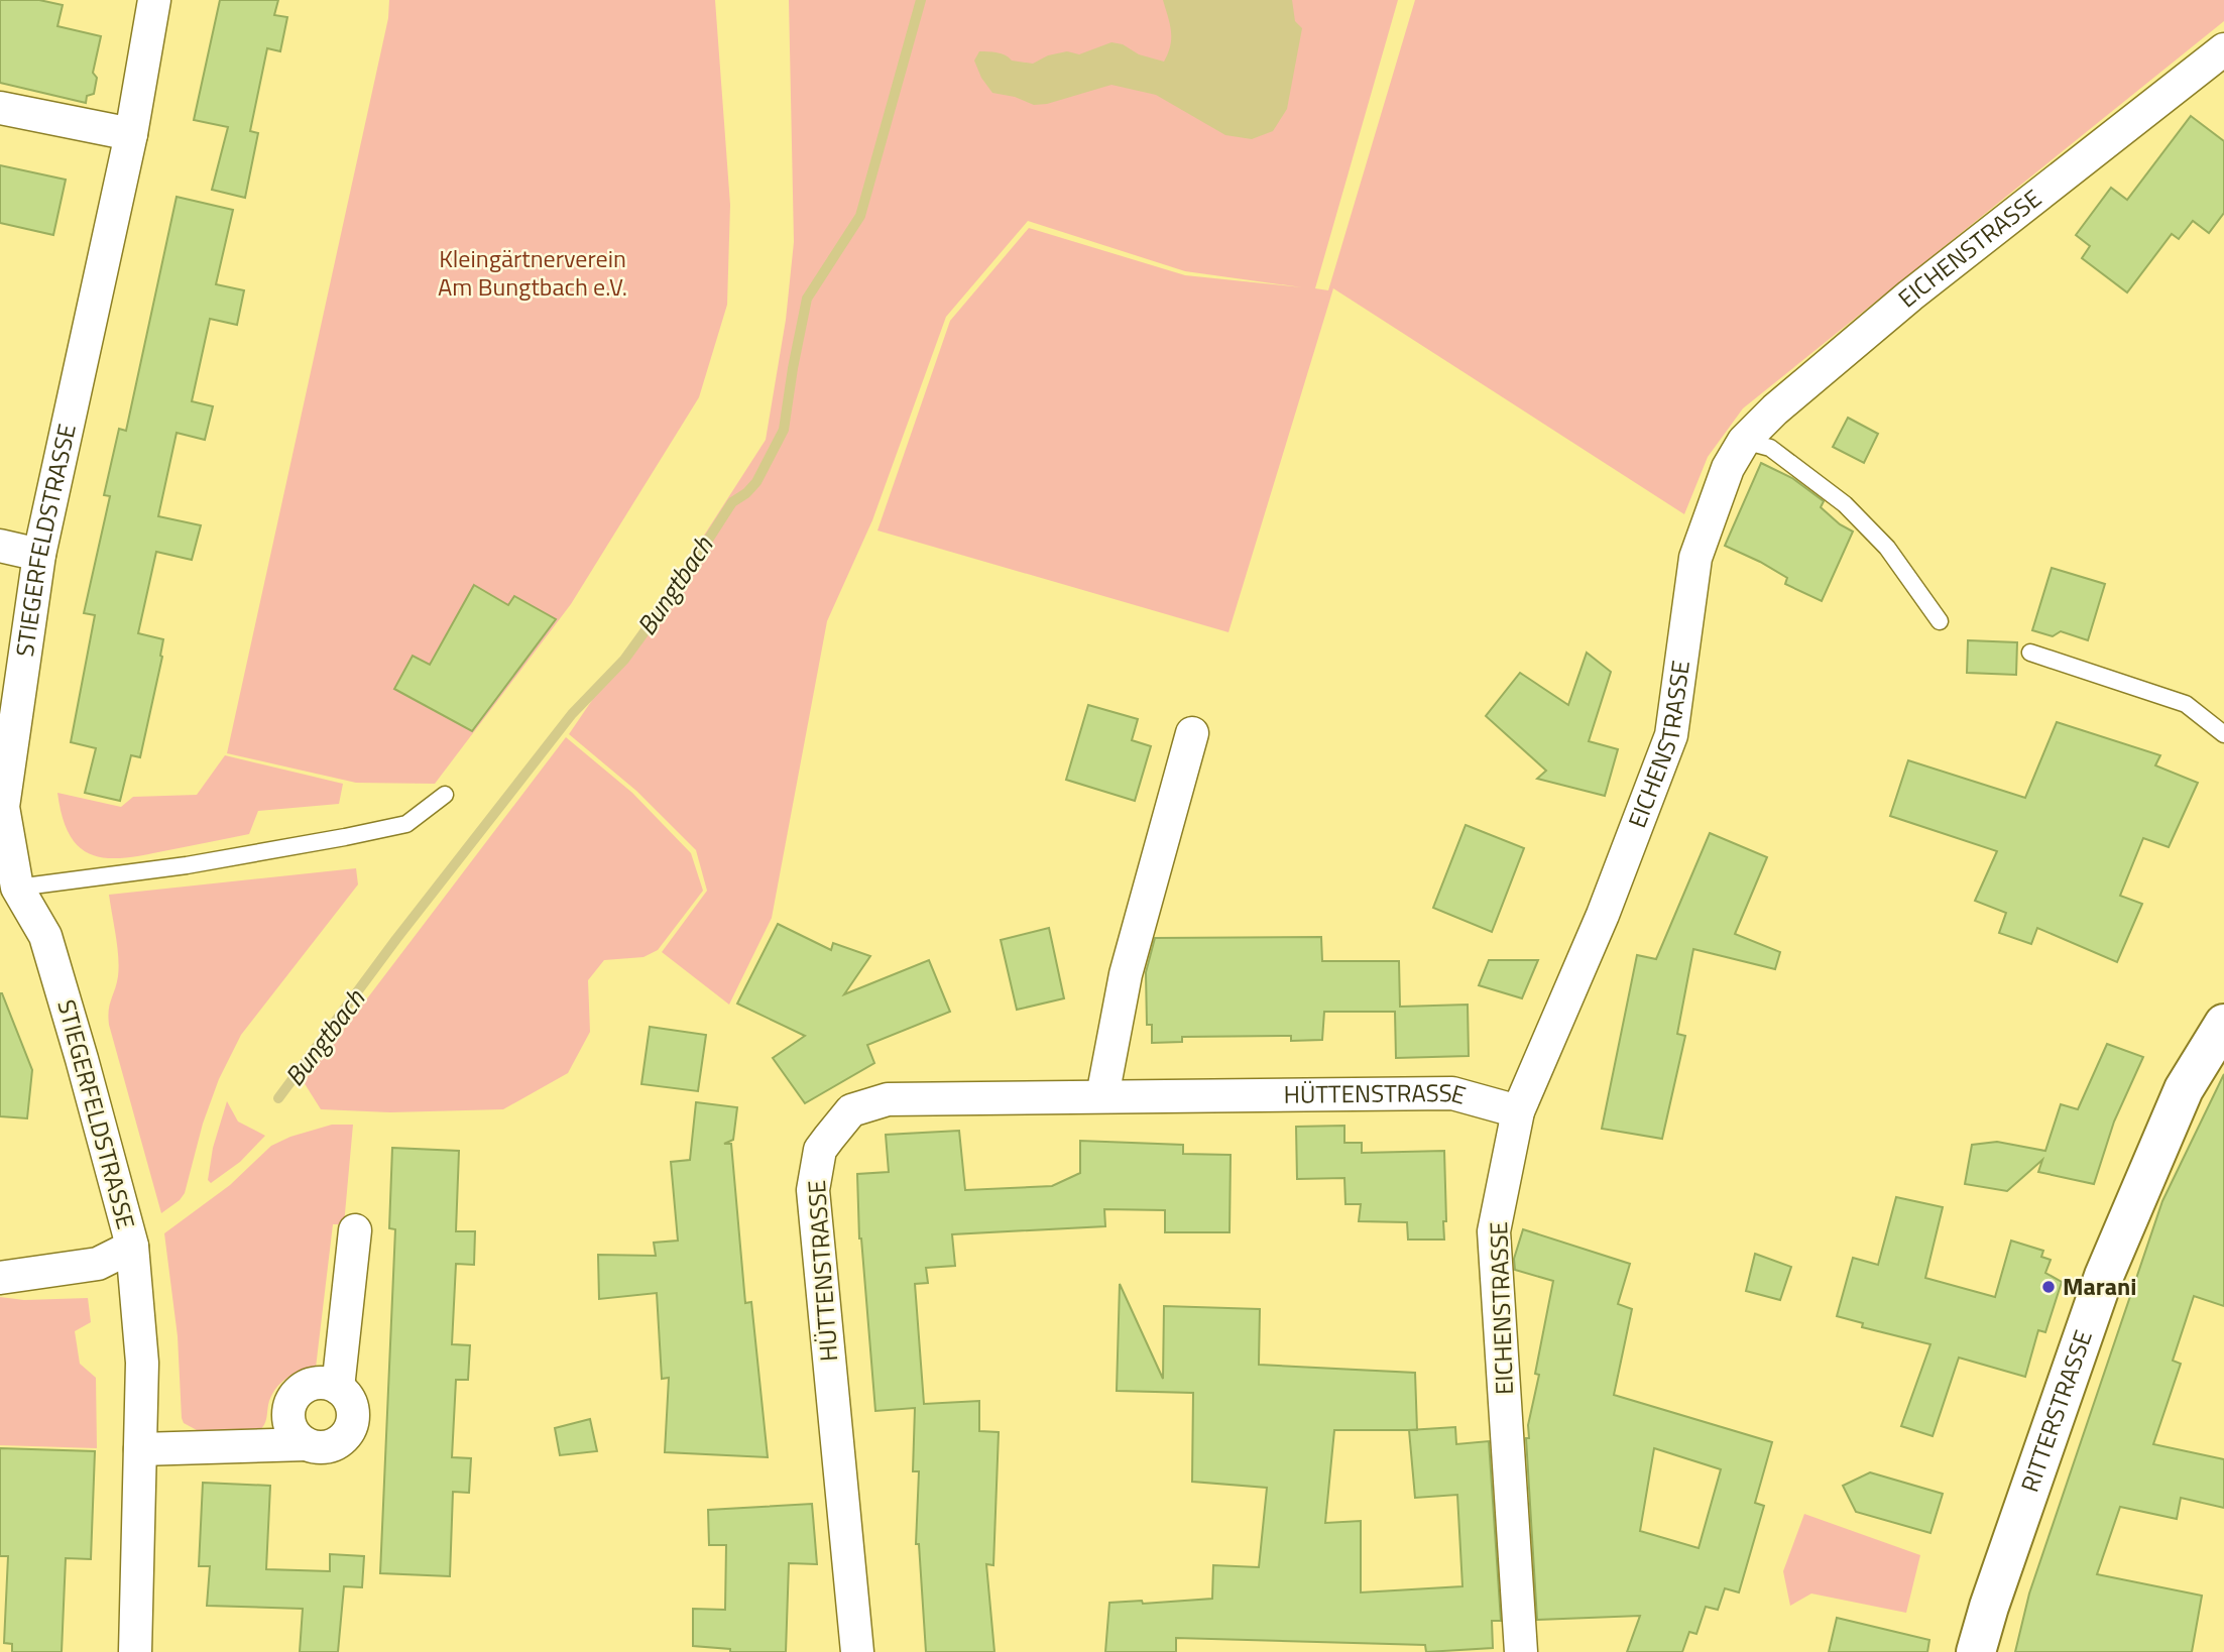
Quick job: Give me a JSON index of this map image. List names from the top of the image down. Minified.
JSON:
{"streets":{"main road":["RITTERSTRASSE"],"street":["EICHENSTRASSE","STIEGERFELDSTRASSE","HÜTTENSTRASSE"]},"crossings":[["EICHENSTRASSE","HÜTTENSTRASSE"]],"water":["Bungtbach"],"parks":["Kleingärtnerverein Am Bungtbach e.V."],"places":["Marani"]}
